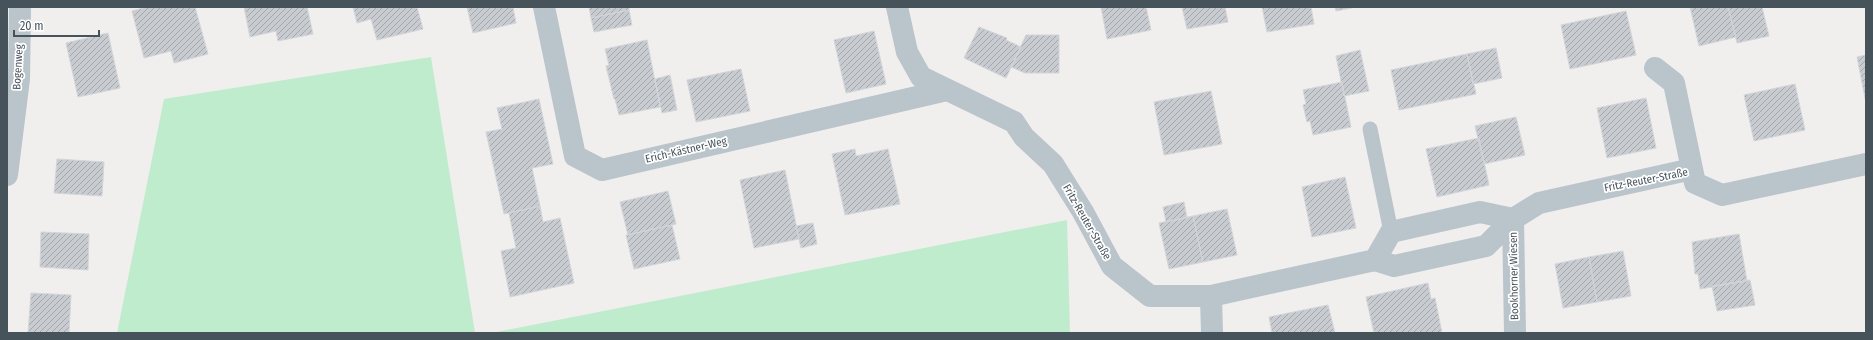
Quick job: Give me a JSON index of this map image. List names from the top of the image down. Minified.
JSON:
{"streets":{"street":["Bogenweg","Erich-Kästner-Weg","Fritz-Reuter-Straße","Bookhorner Wiesen"]},"crossings":[["Erich-Kästner-Weg","Fritz-Reuter-Straße"],["Fritz-Reuter-Straße","Bookhorner Wiesen"]],"scale_bar":"20 m"}
